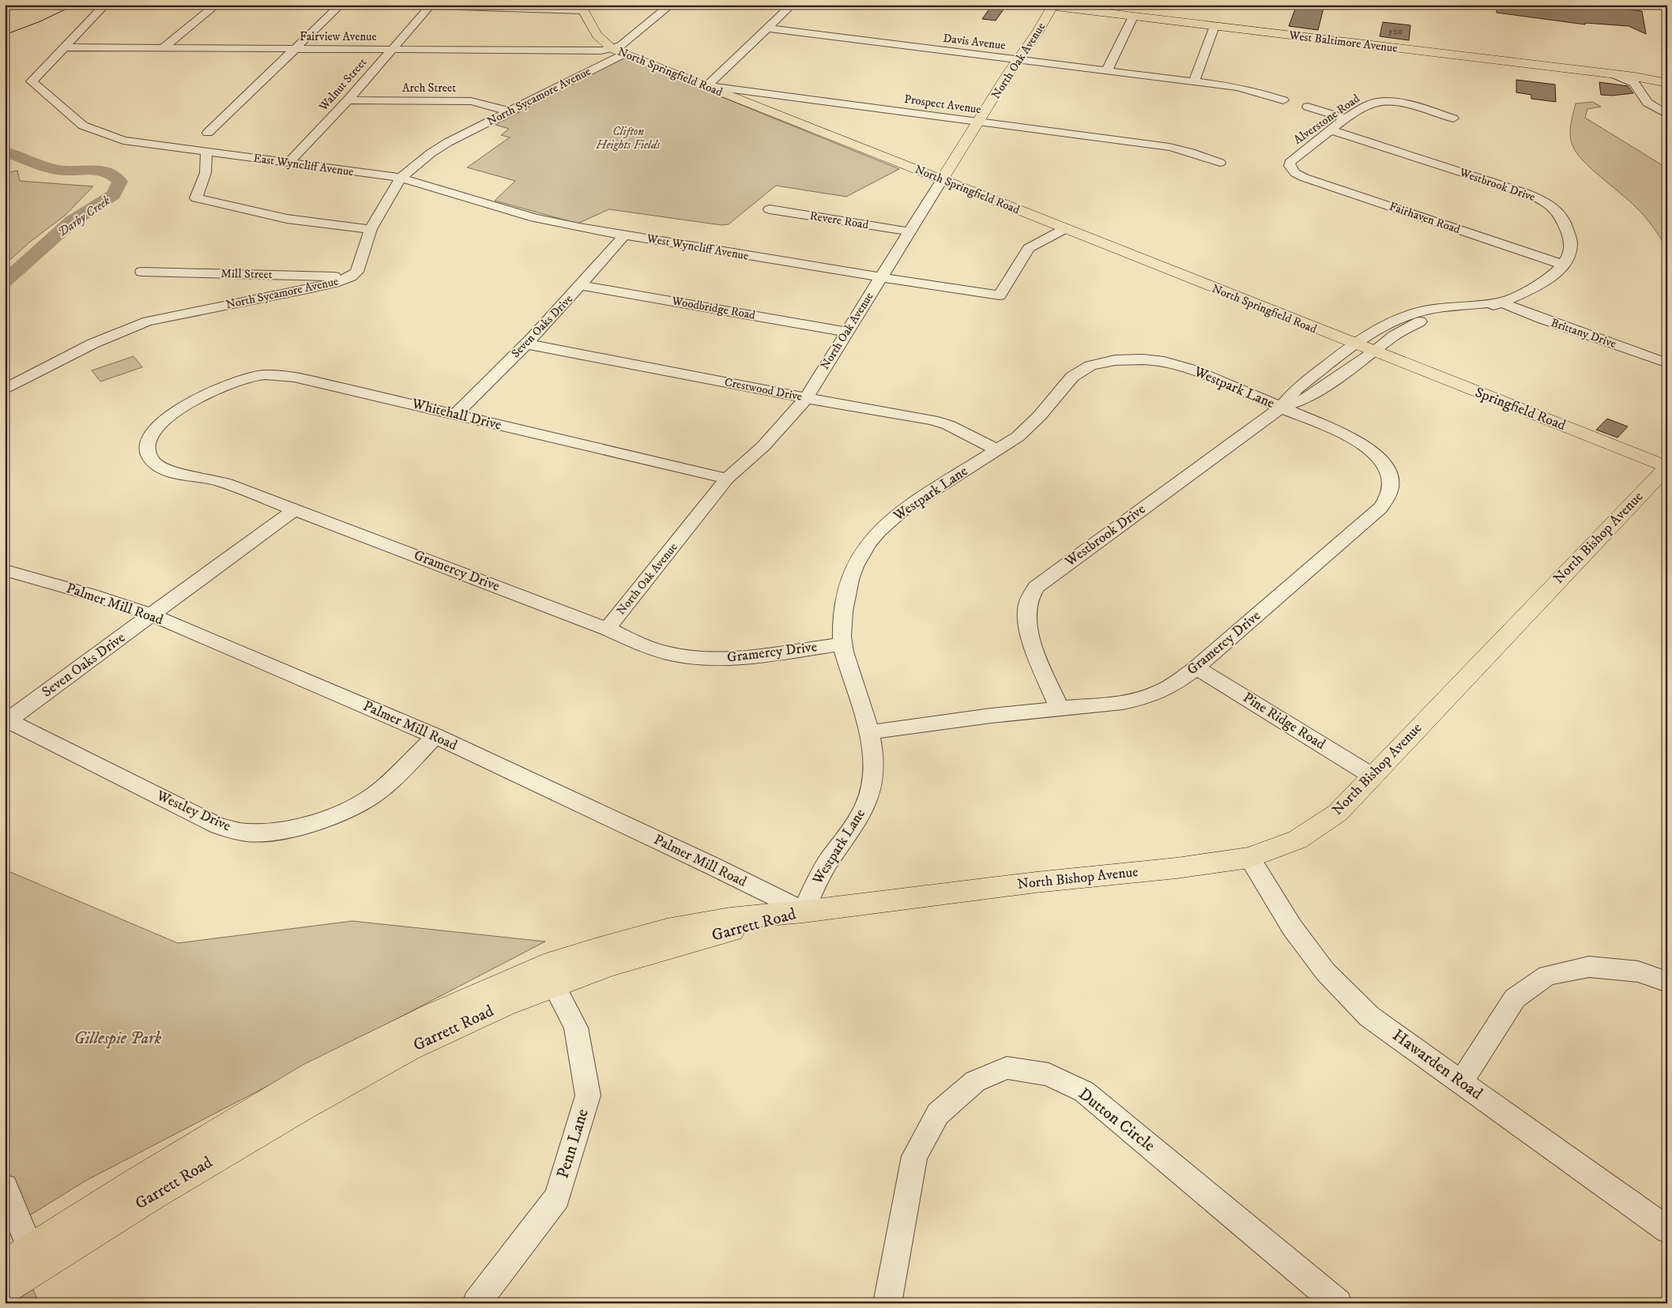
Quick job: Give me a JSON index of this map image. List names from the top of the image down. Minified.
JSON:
{"streets":{"main road":["West Baltimore Avenue","North Oak Avenue","North Springfield Road","Springfield Road","North Bishop Avenue","Garrett Road"],"street":["Fairview Avenue","Davis Avenue","Walnut Street","Arch Street","North Sycamore Avenue","Prospect Avenue","Alverstone Road","East Wyncliff Avenue","Westbrook Drive","Fairhaven Road","Revere Road","West Wyncliff Avenue","Mill Street","Woodbridge Road","Seven Oaks Drive","Brittany Drive","Westpark Lane","Crestwood Drive","Whitehall Drive","Gramercy Drive","Palmer Mill Road","Pine Ridge Road","Westley Drive","Hawarden Road","Dutton Circle","Penn Lane"]},"crossings":[["Fairview Avenue","North Springfield Road"],["Fairview Avenue","Walnut Street"],["Fairview Avenue","North Sycamore Avenue"],["Fairview Avenue","East Wyncliff Avenue"],["Davis Avenue","North Oak Avenue"],["West Baltimore Avenue","North Oak Avenue"],["North Oak Avenue","North Springfield Road"],["North Oak Avenue","Prospect Avenue"],["North Oak Avenue","Revere Road"],["North Oak Avenue","West Wyncliff Avenue"],["North Oak Avenue","Woodbridge Road"],["North Oak Avenue","Crestwood Drive"],["North Oak Avenue","Whitehall Drive"],["North Oak Avenue","Gramercy Drive"],["North Springfield Road","North Sycamore Avenue"],["North Springfield Road","Prospect Avenue"],["North Springfield Road","Westbrook Drive"],["North Springfield Road","West Wyncliff Avenue"],["North Springfield Road","Springfield Road"],["Walnut Street","Arch Street"],["Walnut Street","East Wyncliff Avenue"],["Arch Street","North Sycamore Avenue"],["North Sycamore Avenue","East Wyncliff Avenue"],["North Sycamore Avenue","West Wyncliff Avenue"],["North Sycamore Avenue","Mill Street"],["Alverstone Road","Westbrook Drive"],["Alverstone Road","Fairhaven Road"],["East Wyncliff Avenue","West Wyncliff Avenue"],["Westbrook Drive","Fairhaven Road"],["Westbrook Drive","Brittany Drive"],["Westbrook Drive","Westpark Lane"],["Westbrook Drive","Springfield Road"],["Westbrook Drive","Gramercy Drive"],["West Wyncliff Avenue","Seven Oaks Drive"],["Woodbridge Road","Seven Oaks Drive"],["Seven Oaks Drive","Crestwood Drive"],["Seven Oaks Drive","Whitehall Drive"],["Seven Oaks Drive","Gramercy Drive"],["Seven Oaks Drive","Palmer Mill Road"],["Seven Oaks Drive","Westley Drive"],["Westpark Lane","Crestwood Drive"],["Westpark Lane","North Bishop Avenue"],["Westpark Lane","Gramercy Drive"],["Westpark Lane","Palmer Mill Road"],["Westpark Lane","Garrett Road"],["Springfield Road","North Bishop Avenue"],["Whitehall Drive","Gramercy Drive"],["North Bishop Avenue","Palmer Mill Road"],["North Bishop Avenue","Pine Ridge Road"],["North Bishop Avenue","Garrett Road"],["North Bishop Avenue","Hawarden Road"],["Gramercy Drive","Pine Ridge Road"],["Palmer Mill Road","Westley Drive"],["Palmer Mill Road","Garrett Road"],["Garrett Road","Penn Lane"]],"water":["Darby Creek"],"parks":["Clifton Heights Fields","Gillespie Park"],"house_numbers":["520"]}
